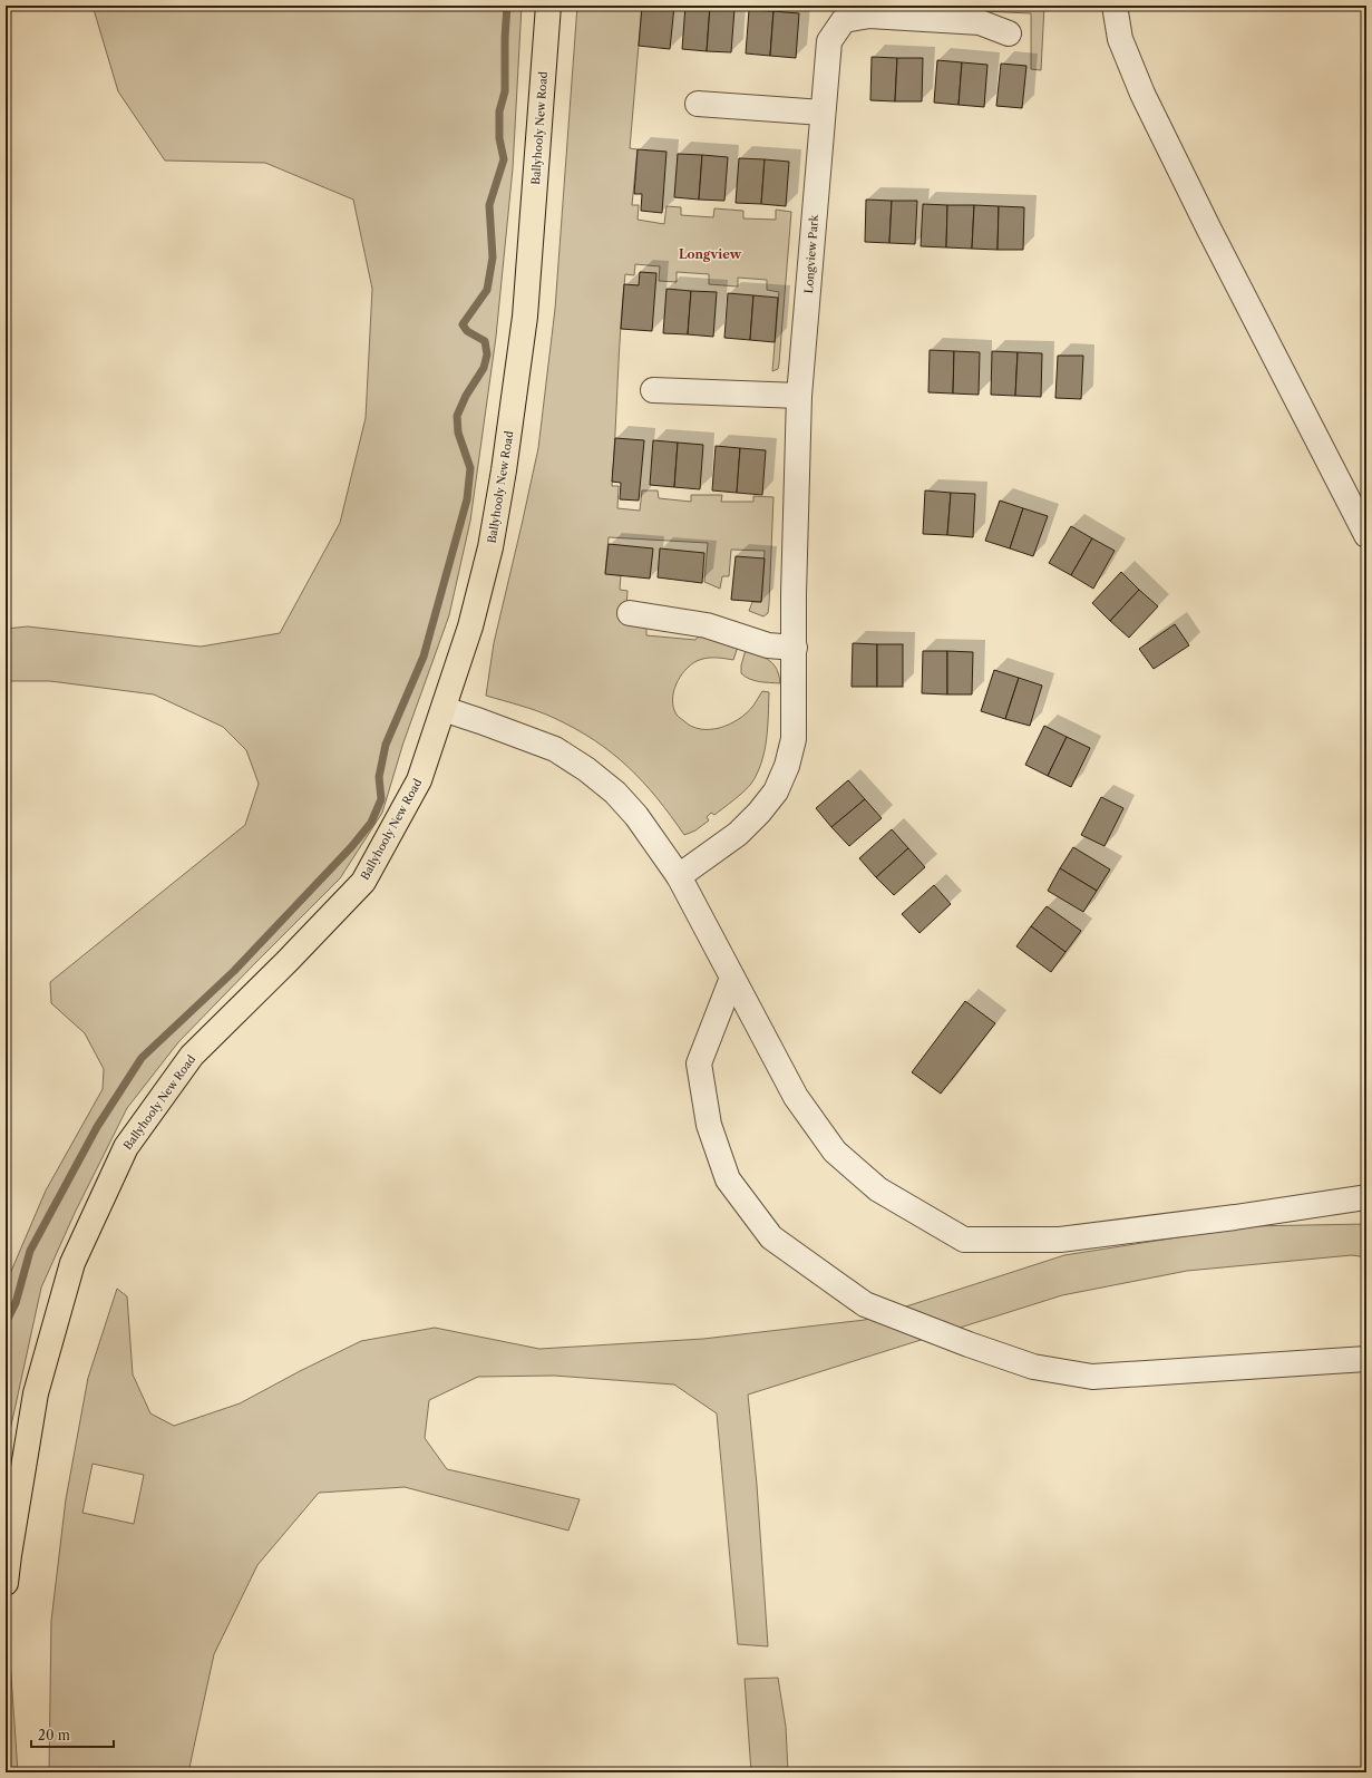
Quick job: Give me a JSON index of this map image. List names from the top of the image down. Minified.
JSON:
{"streets":{"main road":["Ballyhooly New Road"],"street":["Longview Park"]},"districts":["Longview"],"scale_bar":"20 m"}
